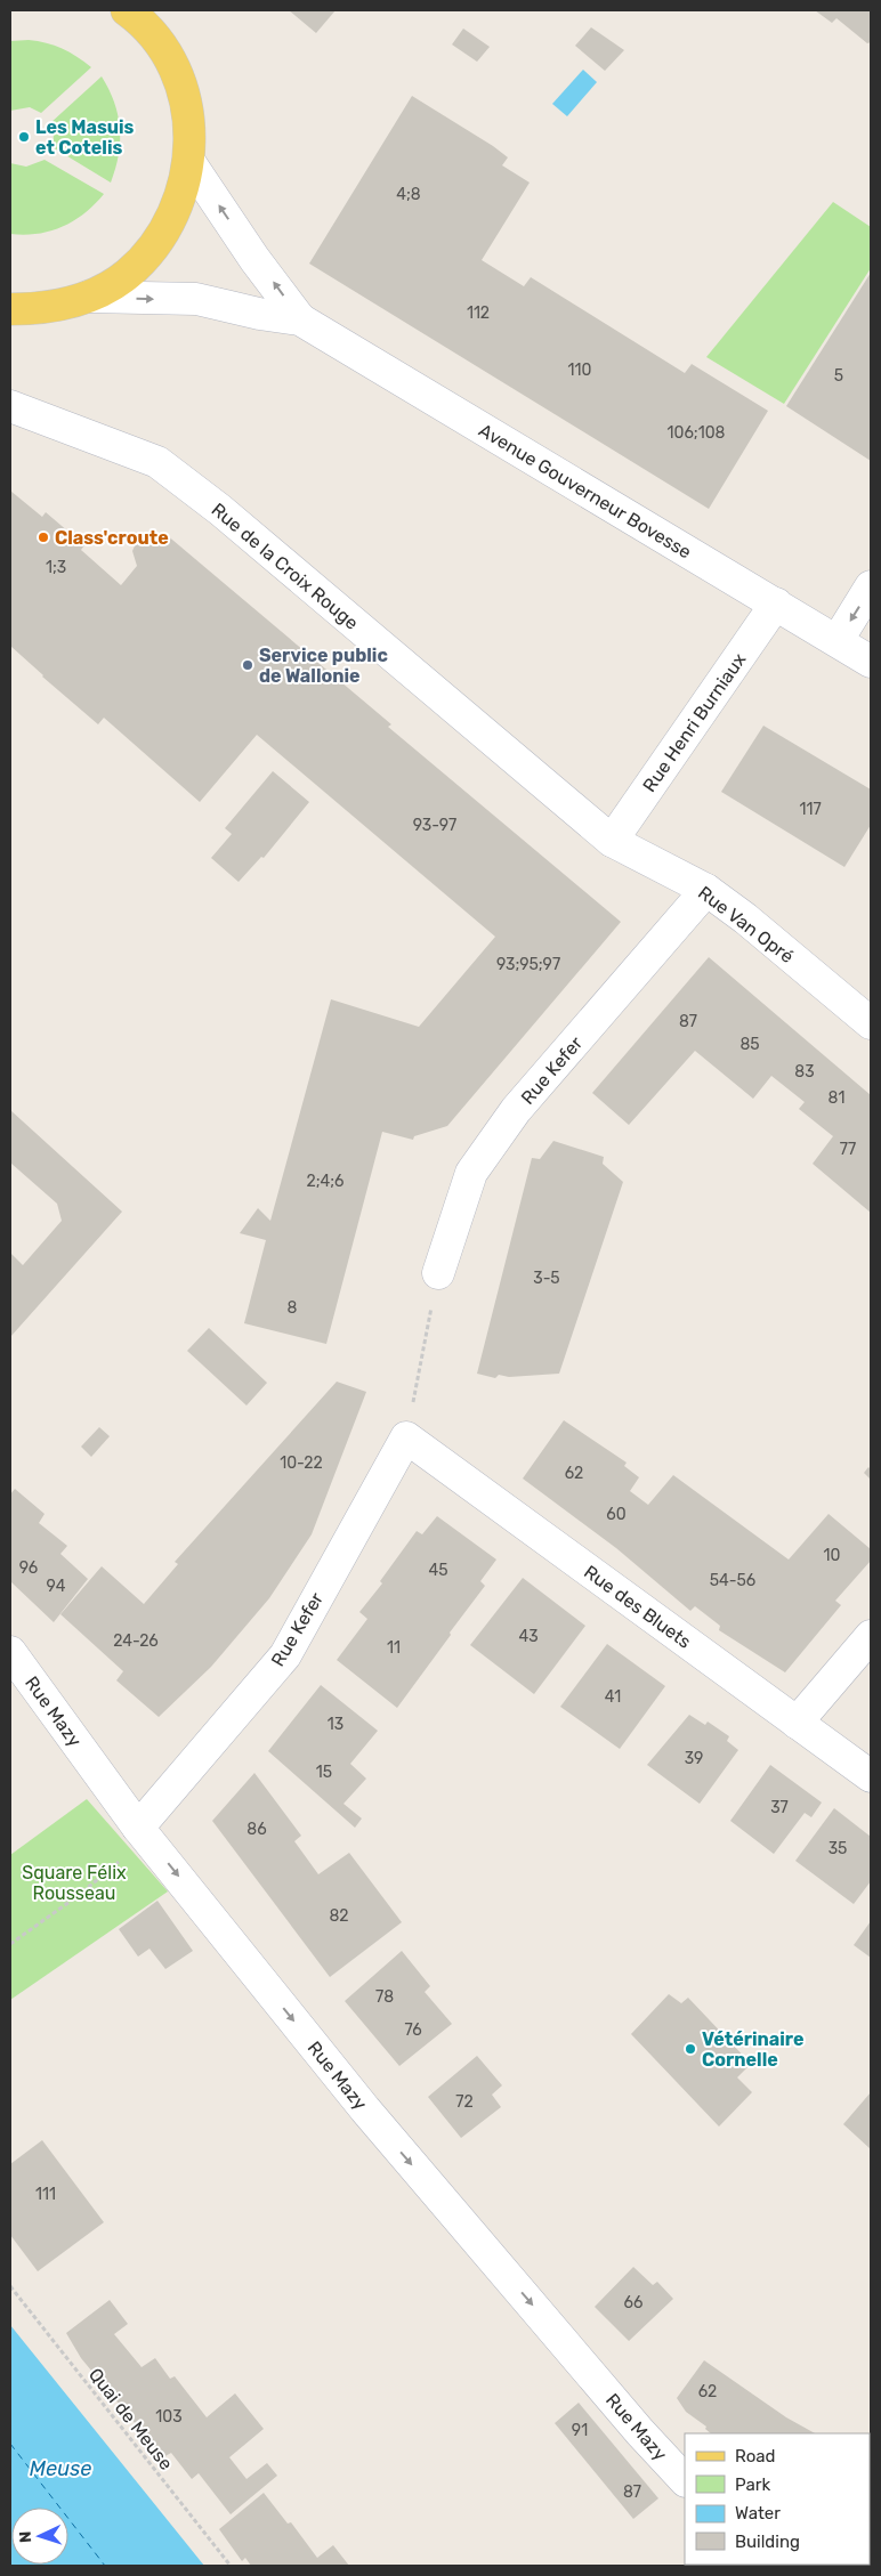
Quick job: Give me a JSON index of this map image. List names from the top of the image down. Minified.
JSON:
{"streets":{"street":["Avenue Gouverneur Bovesse","Rue de la Croix Rouge","Rue Henri Burniaux","Rue Van Opré","Rue Kefer","Rue des Bluets","Rue Mazy"],"path":["Quai de Meuse"]},"crossings":[["Avenue Gouverneur Bovesse","Rue Henri Burniaux"],["Rue de la Croix Rouge","Rue Henri Burniaux"],["Rue de la Croix Rouge","Rue Van Opré"],["Rue Henri Burniaux","Rue Van Opré"],["Rue Van Opré","Rue Kefer"],["Rue Kefer","Rue des Bluets"],["Rue Kefer","Rue Mazy"]],"one_way":["Rue Mazy"],"water":["Meuse"],"parks":["Square Félix Rousseau"],"places":["Les Masuis et Cotelis","Class'croute","Service public de Wallonie","Vétérinaire Cornelle"],"house_numbers":["4;8","112","110","5","106;108","1;3","117","93-97","93;95;97","87","85","83","81","77","2;4;6","3-5","8","10-22","62","60","10","96","45","54-56","94","43","24-26","11","41","13","39","15","37","86","35","82","78","76","72","111","66","62","103","91","87"],"legend":["Road","Park","Water","Building"],"north":"left"}
